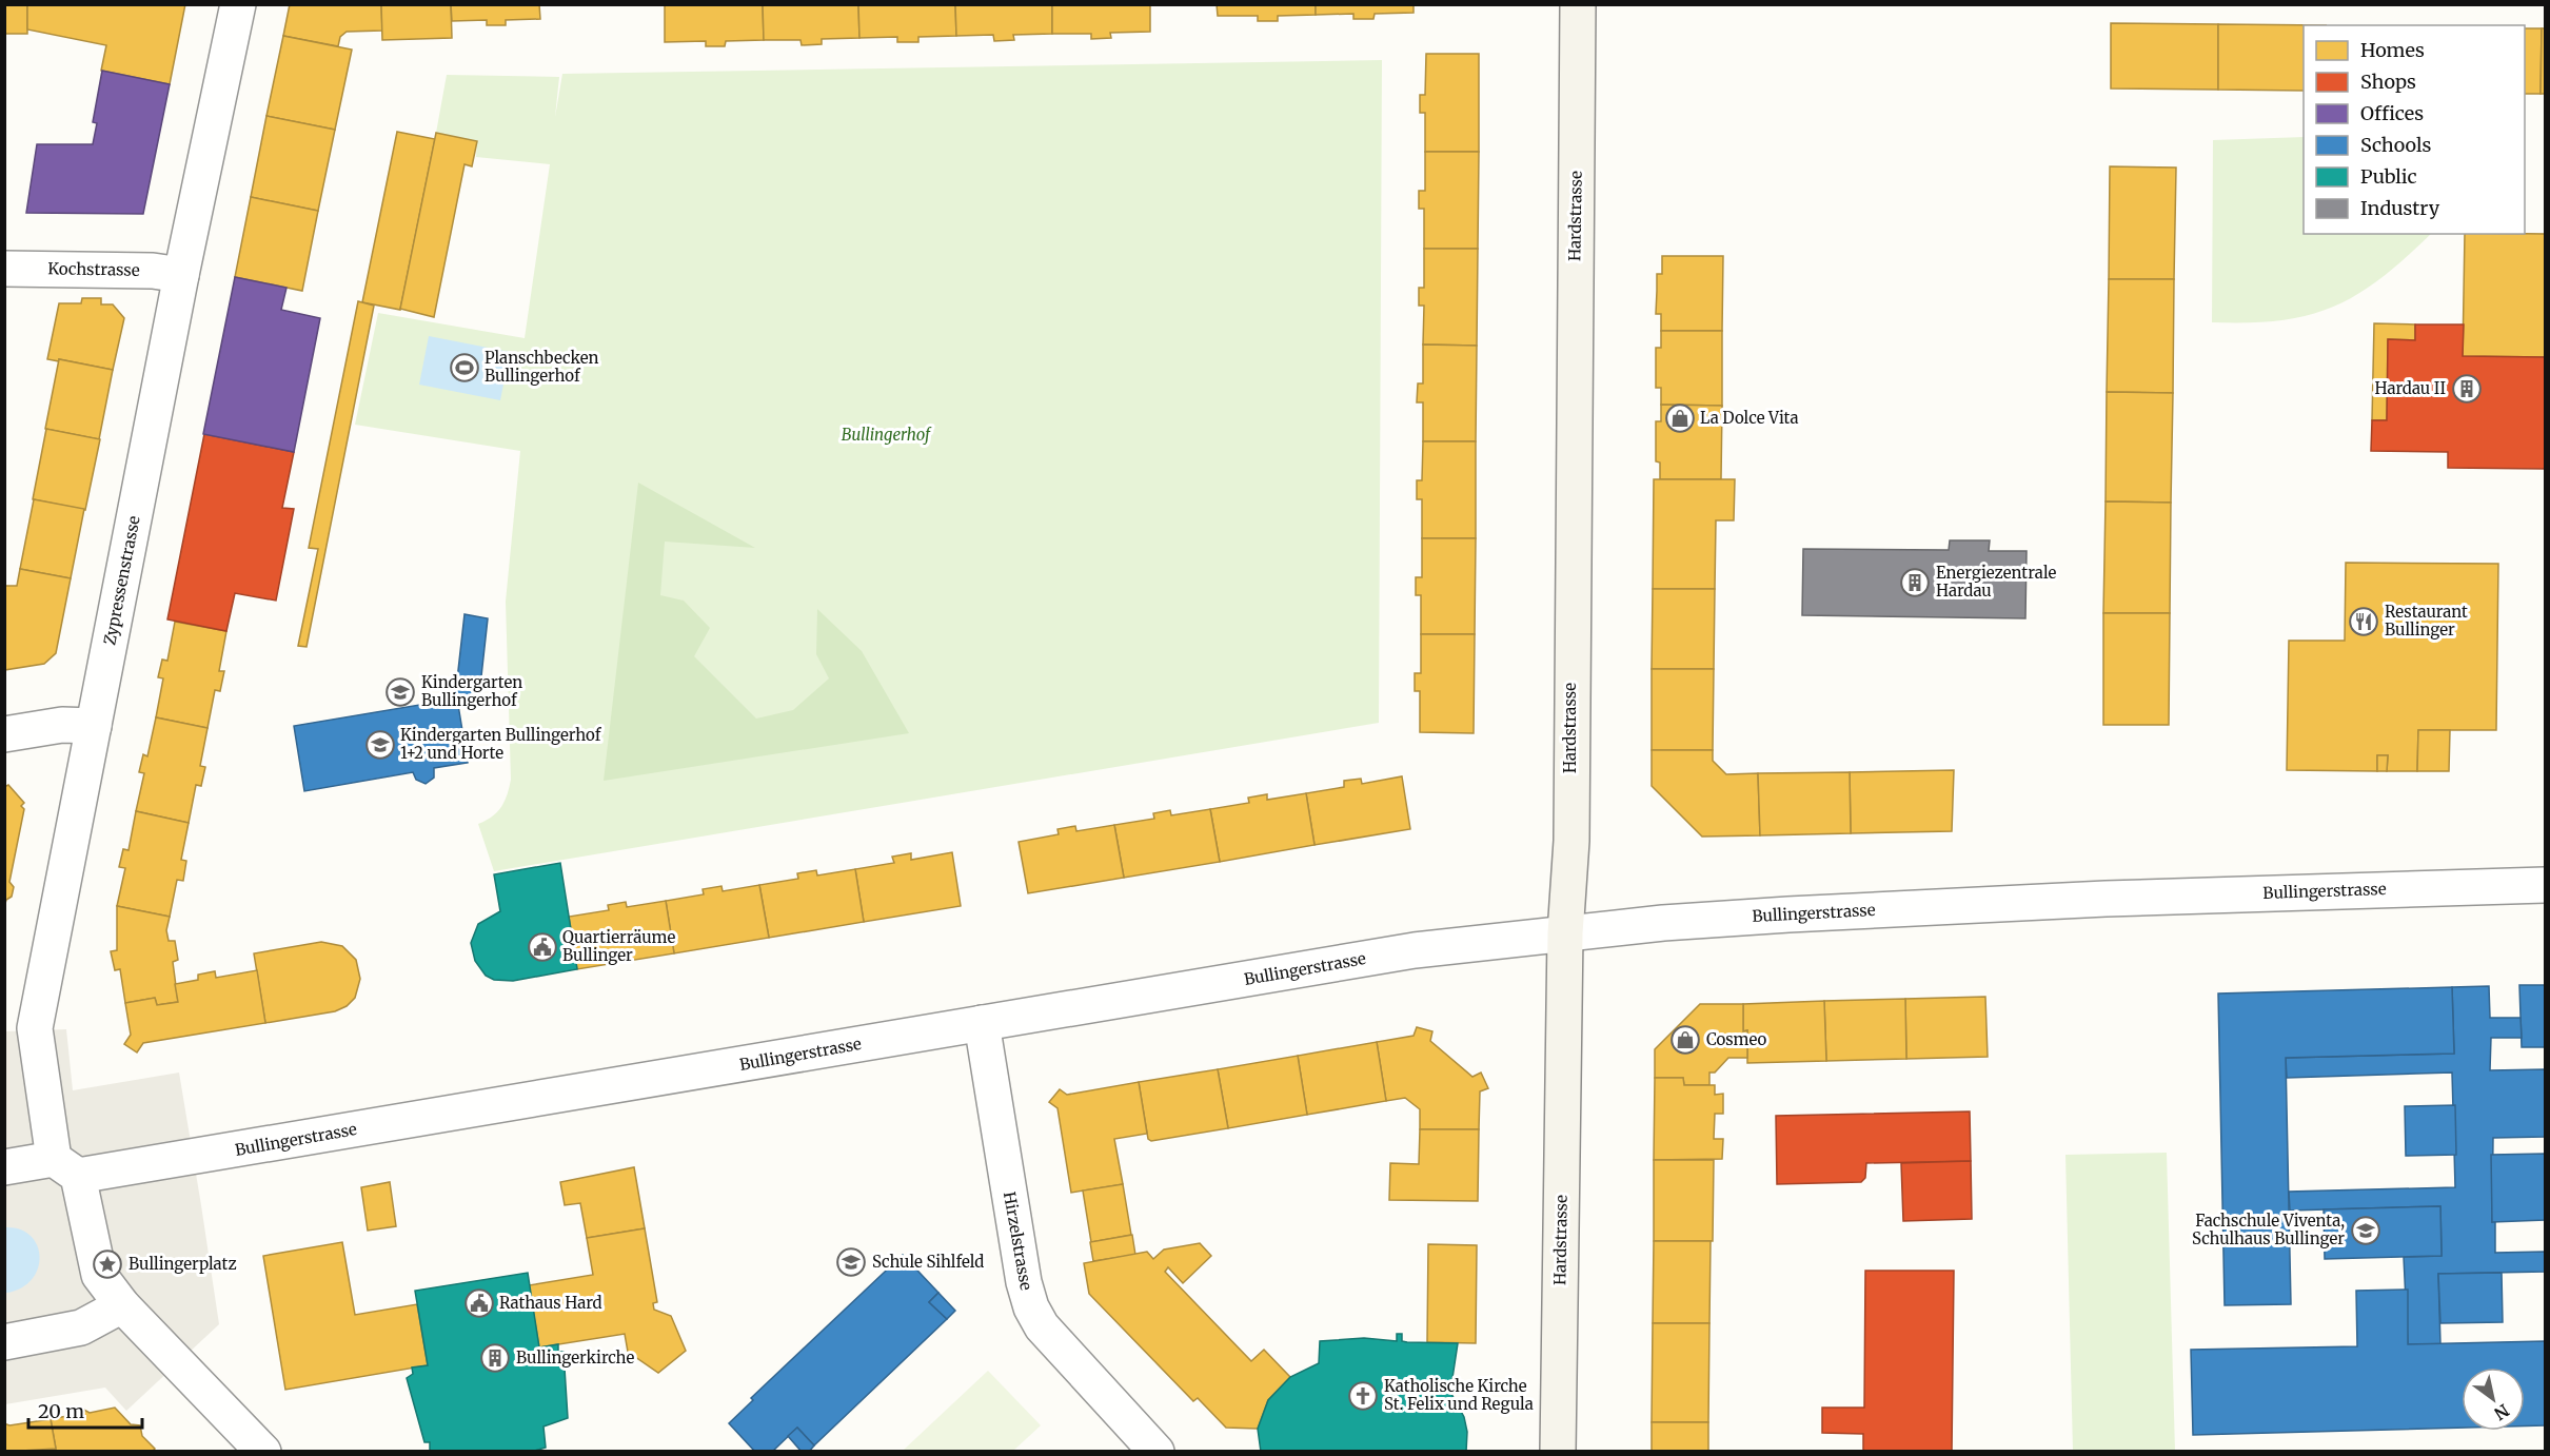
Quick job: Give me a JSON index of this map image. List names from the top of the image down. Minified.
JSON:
{"streets":{"main road":["Hardstrasse"],"street":["Kochstrasse","Zypressenstrasse","Bullingerstrasse","Hirzelstrasse"]},"crossings":[["Hardstrasse","Bullingerstrasse"],["Kochstrasse","Zypressenstrasse"],["Zypressenstrasse","Bullingerstrasse"],["Bullingerstrasse","Hirzelstrasse"]],"parks":["Bullingerhof"],"places":{"sports":["Planschbecken Bullingerhof"],"building":["Hardau II","Energiezentrale Hardau","Bullingerkirche"],"shop":["La Dolce Vita","Cosmeo"],"restaurant":["Restaurant Bullinger"],"school or university":["Kindergarten Bullingerhof","Kindergarten Bullingerhof 1+2 und Horte","Fachschule Viventa, Schulhaus Bullinger","Schule Sihlfeld"],"public building":["Quartierräume Bullinger","Rathaus Hard"],"place":["Bullingerplatz"],"church":["Katholische Kirche St. Felix und Regula"]},"legend":["Homes","Shops","Offices","Schools","Public","Industry"],"scale_bar":"20 m","north":"bottom right"}
